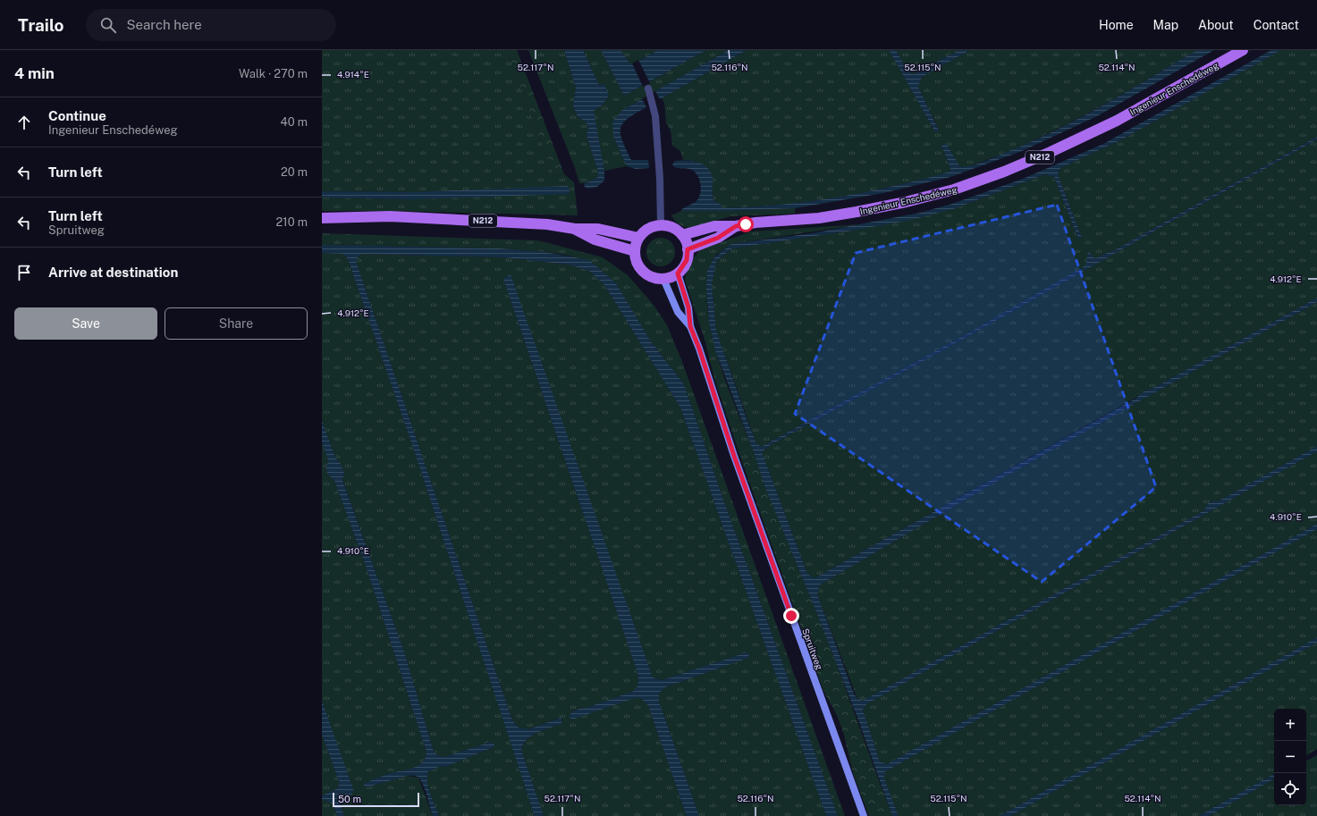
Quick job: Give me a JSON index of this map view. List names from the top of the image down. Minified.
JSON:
{"streets":{"main road":["Ingenieur Enschedéweg","N212","Spruitweg"]},"crossings":[["Ingenieur Enschedéweg","N212"],["Ingenieur Enschedéweg","Spruitweg"],["N212","Spruitweg"]],"scale_bar":"50 m","page":{"header":"Trailo","search":"Search here","nav":["Home","Map","About","Contact"],"heading":["4 min","Walk · 270 m"],"list":[["Continue","Ingenieur Enschedéweg","40 m"],["Turn left","20 m"],["Turn left","Spruitweg","210 m"],"Arrive at destination"],"buttons":["Save","Share"],"map_buttons":["+","−"],"scale":"50 m"},"coordinates":["52.117°N","52.116°N","52.115°N","52.114°N","4.914°E","4.912°E","4.910°E"]}
